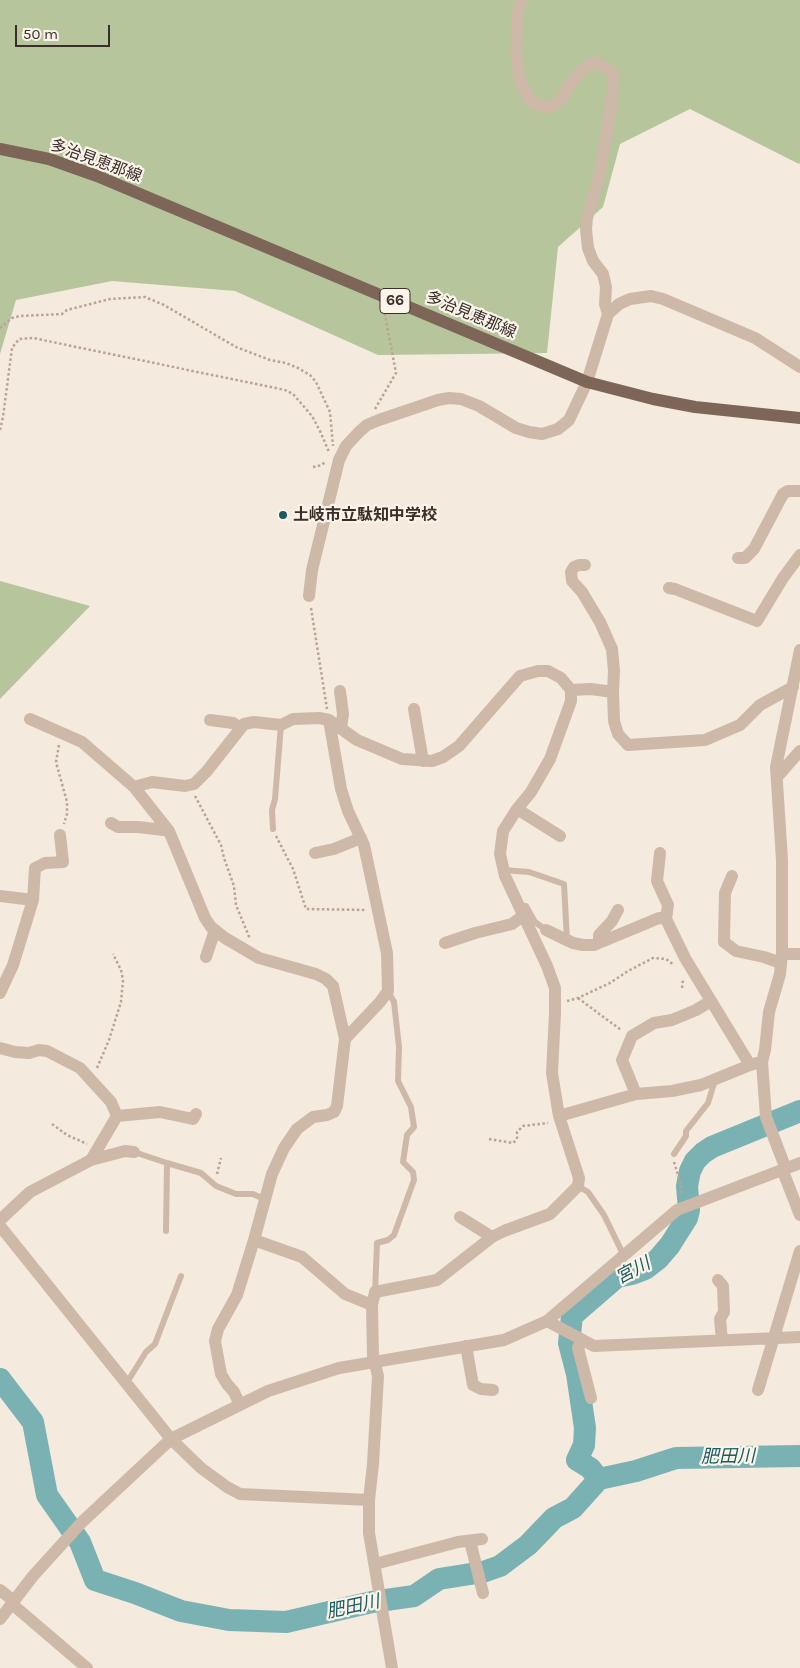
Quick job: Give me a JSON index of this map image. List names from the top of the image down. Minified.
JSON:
{"streets":{"main road":["多治見恵那線","66"]},"water":["宮川","肥田川"],"places":["土岐市立駄知中学校"],"scale_bar":"50 m"}
